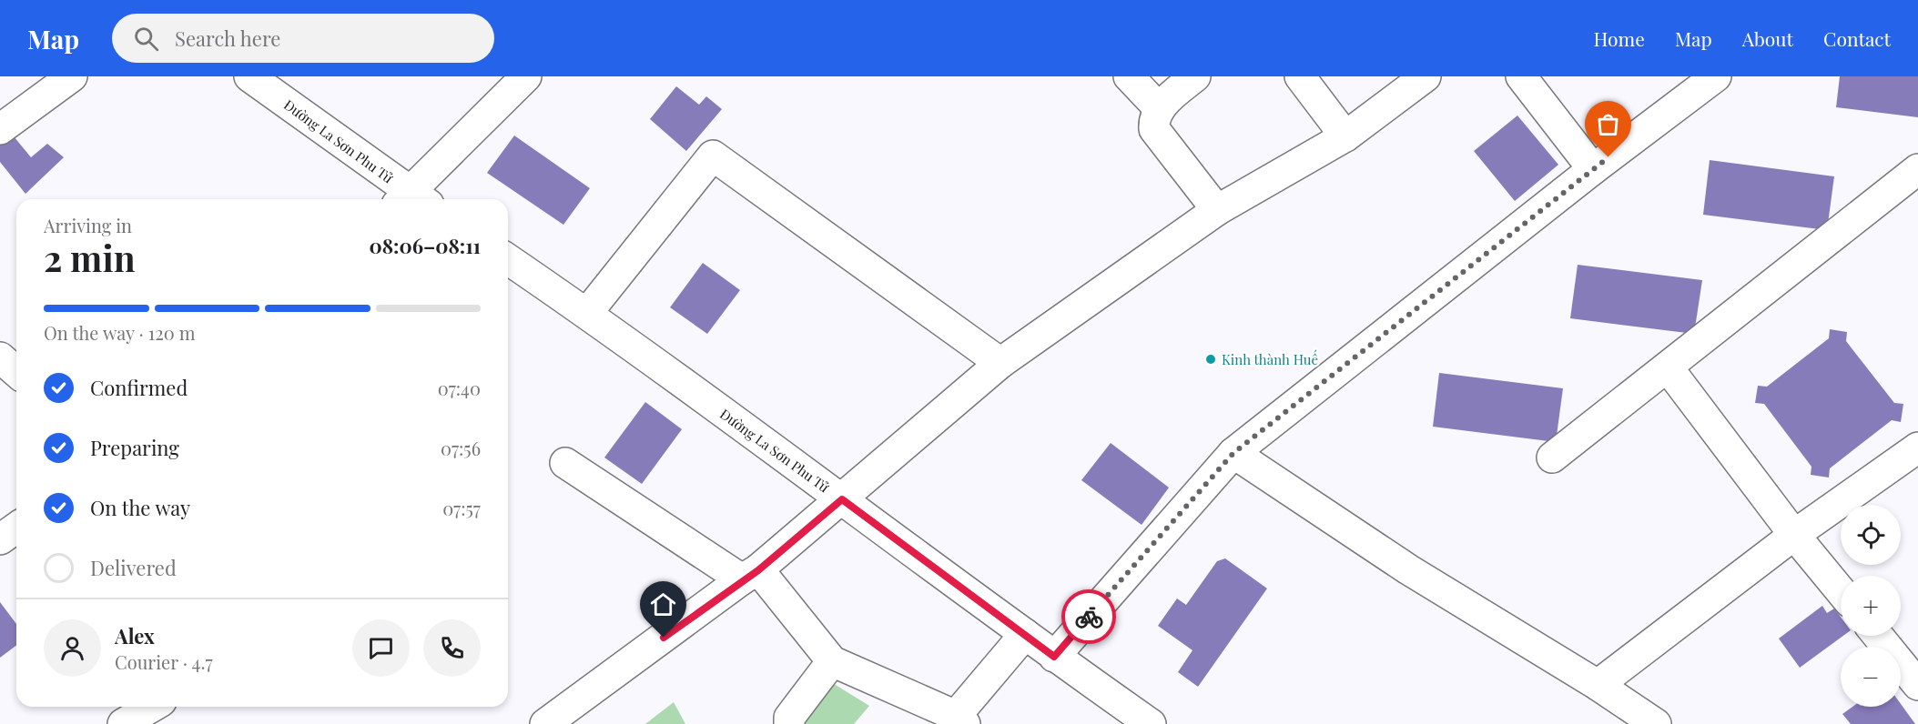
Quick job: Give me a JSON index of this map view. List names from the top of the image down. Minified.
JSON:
{"streets":{"street":["Đường La Sơn Phu Tử"]},"places":["Kinh thành Huế"],"page":{"header":"Map","search":"Search here","nav":["Home","Map","About","Contact"],"heading":["2 min","Arriving in","08:06–08:11"],"panel":["Alex","Courier · 4.7"],"bar":"On the way · 120 m","list":[["Confirmed","07:40"],["Preparing","07:56"],["On the way","07:57"],"Delivered"],"map_buttons":["+","−"]}}
